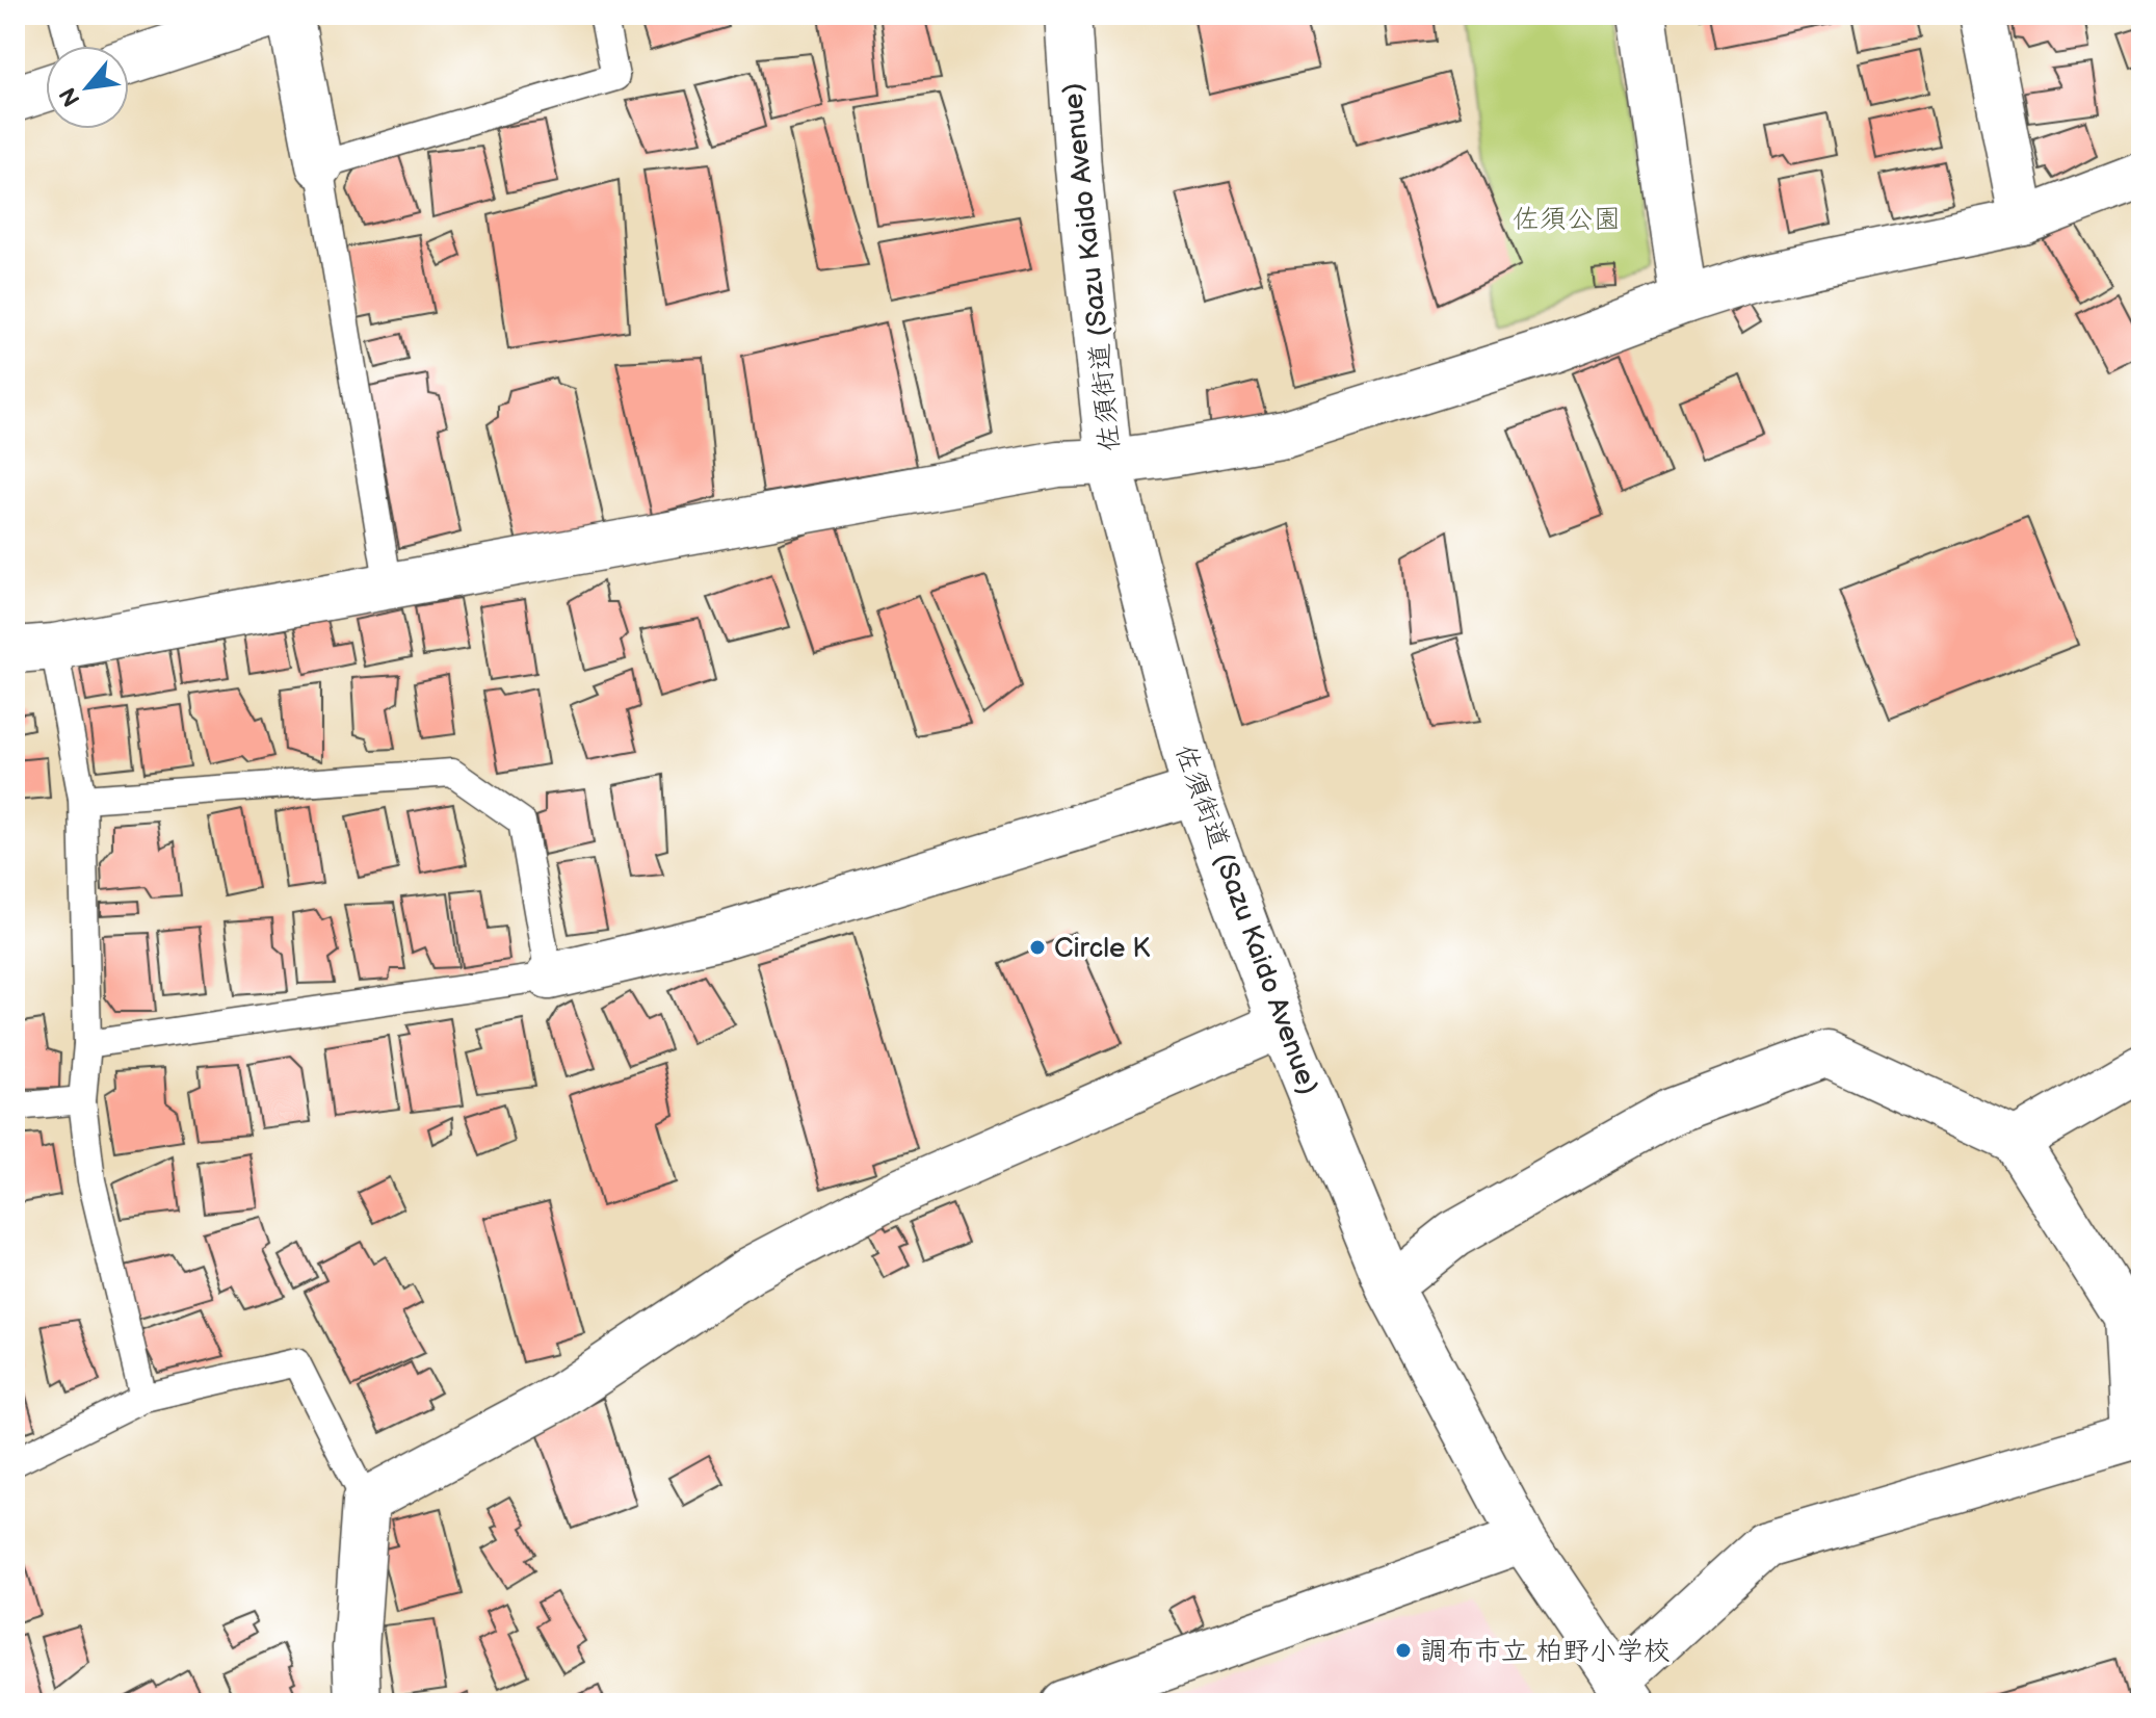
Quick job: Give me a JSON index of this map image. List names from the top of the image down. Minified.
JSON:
{"streets":{"street":["佐須街道 (Sazu Kaido Avenue)"]},"parks":["佐須公園"],"places":["Circle K","調布市立 柏野小学校"],"north":"bottom left"}
